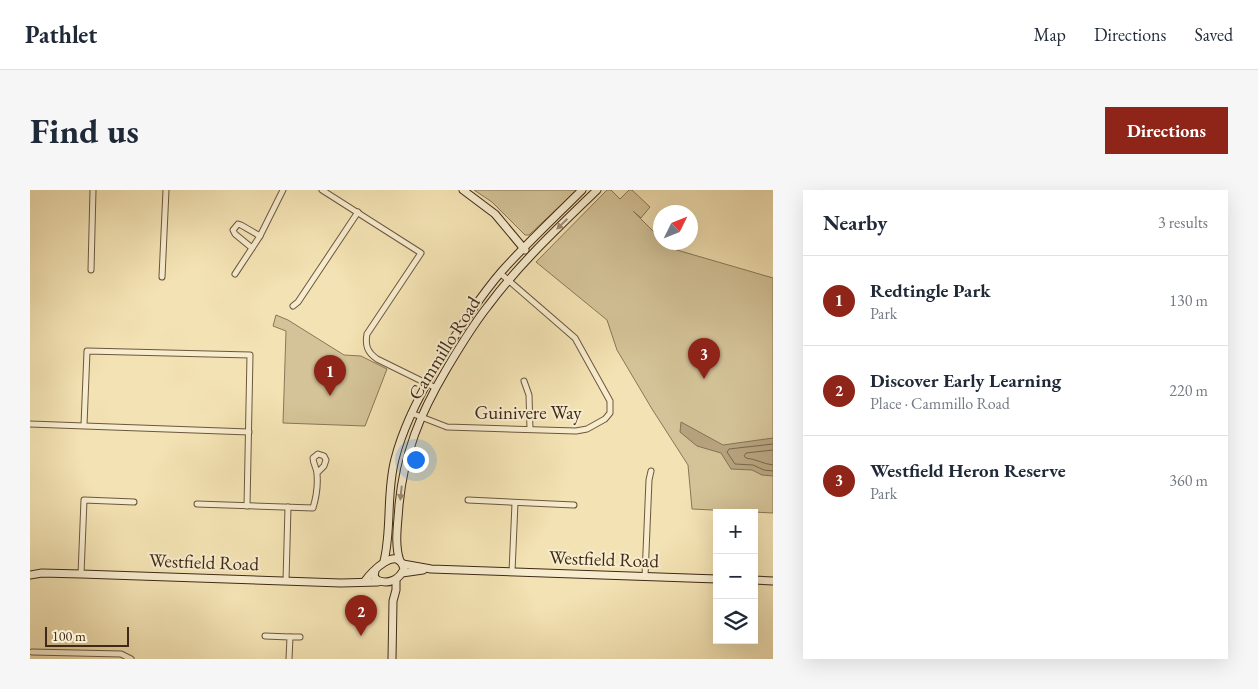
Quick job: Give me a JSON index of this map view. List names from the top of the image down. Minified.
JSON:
{"streets":{"main road":["Cammillo Road","Westfield Road"],"street":["Guinivere Way"]},"crossings":[["Cammillo Road","Guinivere Way"],["Cammillo Road","Westfield Road"]],"scale_bar":"100 m","north":"top right","page":{"header":"Pathlet","nav":["Map","Directions","Saved"],"buttons":"Directions","title":"Find us","heading":["Nearby","3 results"],"list":[{"mark":"1","name":"Redtingle Park","note":"Park","value":"130 m"},{"mark":"2","name":"Discover Early Learning","note":"Place · Cammillo Road","value":"220 m"},{"mark":"3","name":"Westfield Heron Reserve","note":"Park","value":"360 m"}],"pins":["3","1","2"],"map_buttons":["+","−"],"scale":"100 m"}}
